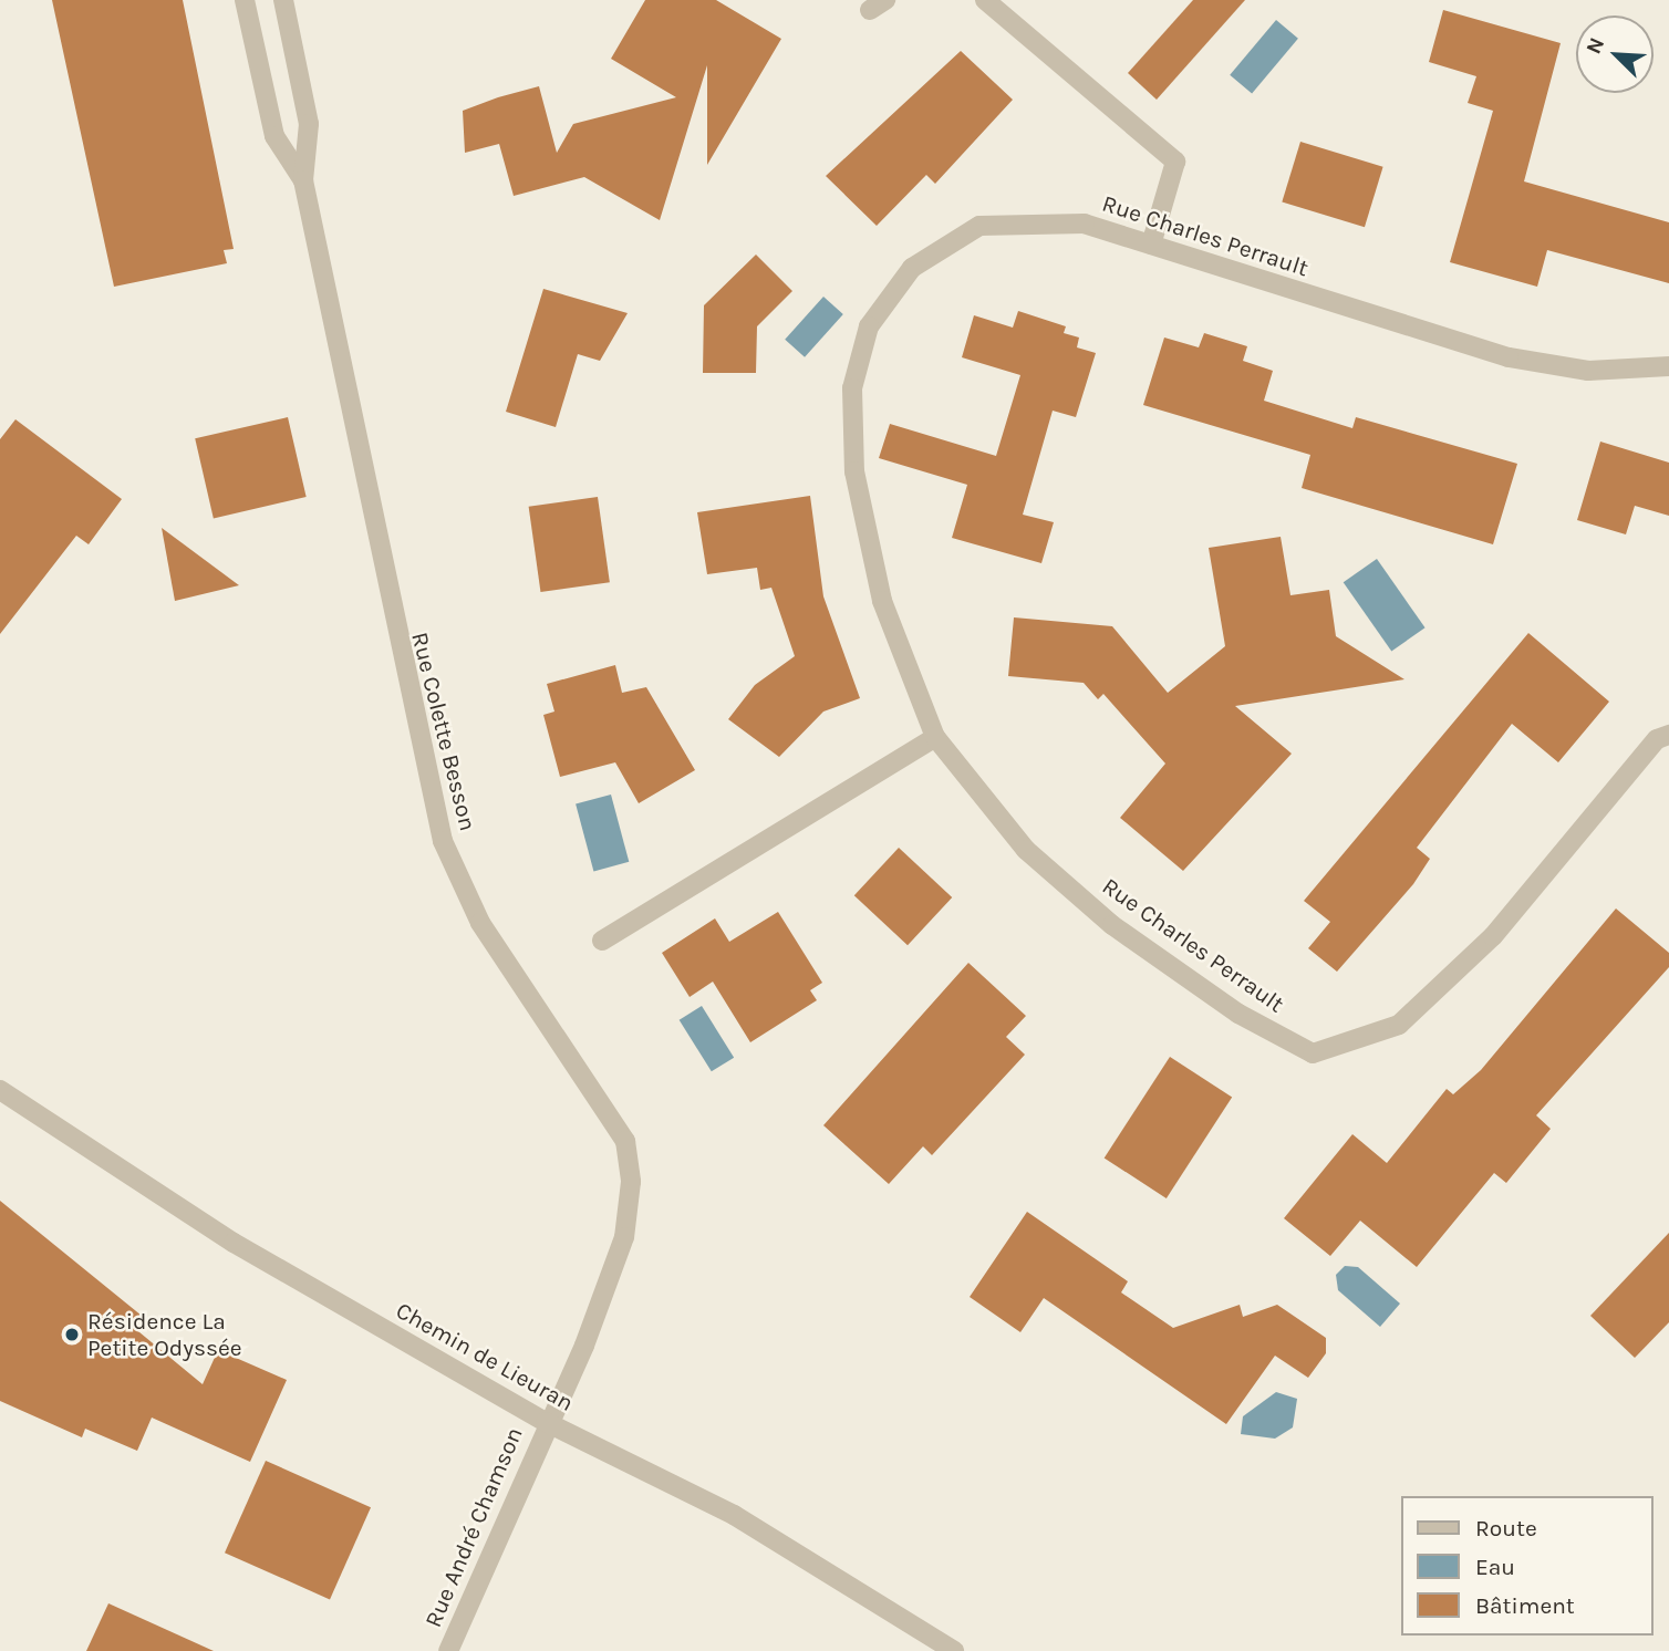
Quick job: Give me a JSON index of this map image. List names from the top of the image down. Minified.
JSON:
{"streets":{"street":["Rue Charles Perrault","Rue Colette Besson","Chemin de Lieuran","Rue André Chamson"]},"crossings":[["Rue Colette Besson","Chemin de Lieuran"],["Rue Colette Besson","Rue André Chamson"],["Chemin de Lieuran","Rue André Chamson"]],"places":["Résidence La Petite Odyssée"],"legend":["Route","Eau","Bâtiment"],"north":"top left"}
